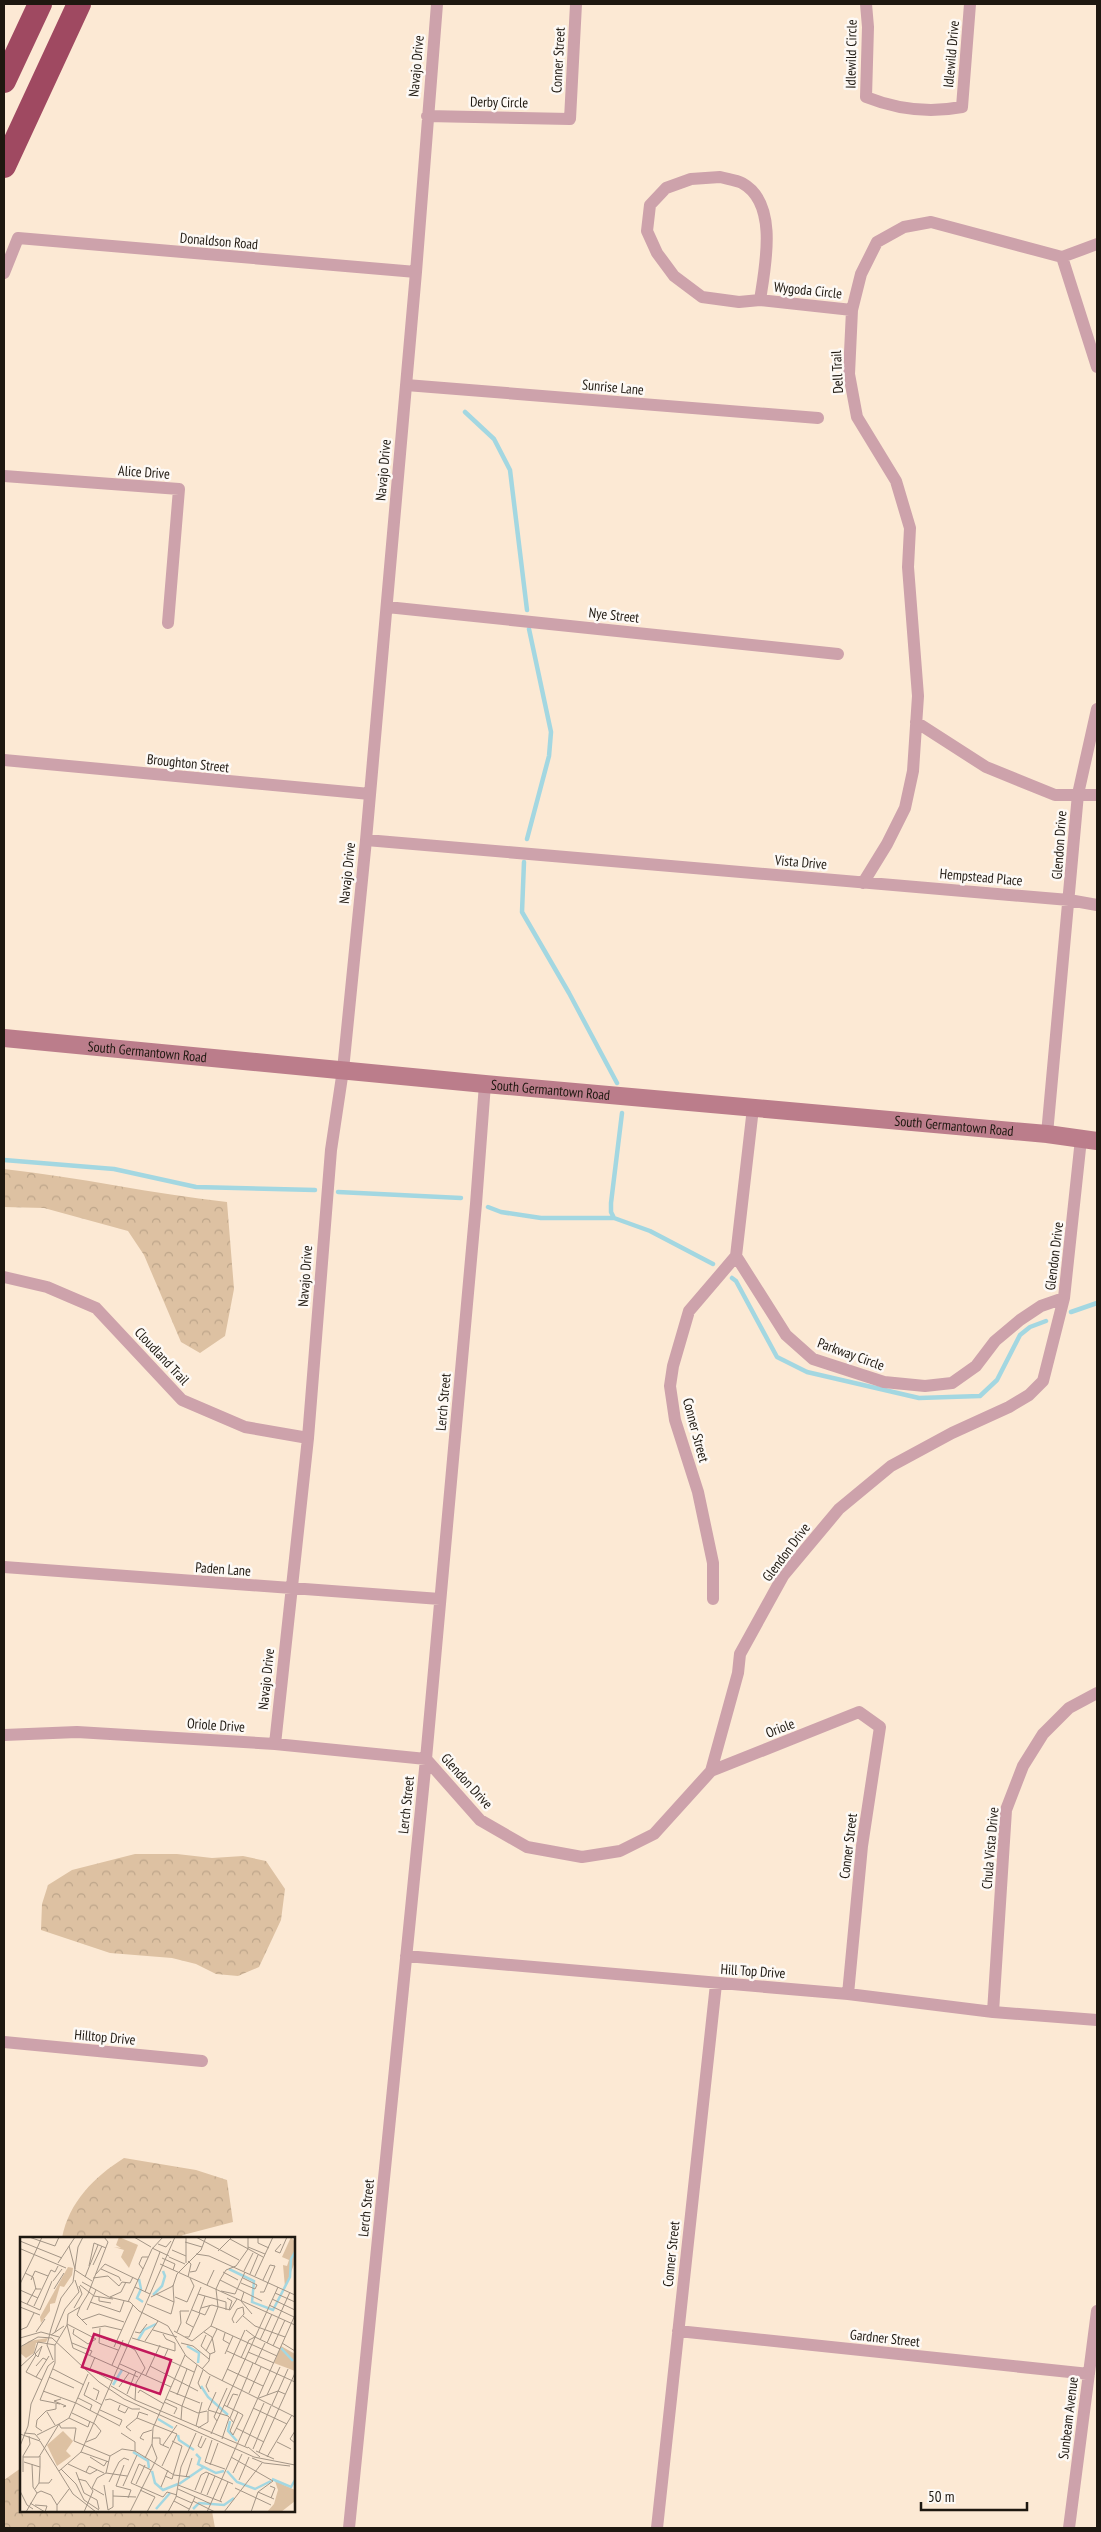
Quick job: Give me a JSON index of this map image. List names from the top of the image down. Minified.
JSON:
{"streets":{"main road":["South Germantown Road"],"street":["Idlewild Circle","Idlewild Drive","Conner Street","Navajo Drive","Derby Circle","Donaldson Road","Wygoda Circle","Dell Trail","Sunrise Lane","Alice Drive","Nye Street","Broughton Street","Glendon Drive","Vista Drive","Hempstead Place","Parkway Circle","Cloudland Trail","Lerch Street","Paden Lane","Oriole Drive","Oriole","Chula Vista Drive","Hill Top Drive","Hilltop Drive","Gardner Street","Sunbeam Avenue"]},"crossings":[["Idlewild Circle","Idlewild Drive"],["Conner Street","Derby Circle"],["Conner Street","Parkway Circle"],["Conner Street","Oriole"],["Conner Street","Hill Top Drive"],["Conner Street","Gardner Street"],["Navajo Drive","Derby Circle"],["Navajo Drive","Donaldson Road"],["Navajo Drive","Sunrise Lane"],["Navajo Drive","Nye Street"],["Navajo Drive","Broughton Street"],["Navajo Drive","Vista Drive"],["Navajo Drive","South Germantown Road"],["Navajo Drive","Cloudland Trail"],["Navajo Drive","Paden Lane"],["Navajo Drive","Oriole Drive"],["Wygoda Circle","Dell Trail"],["Glendon Drive","Hempstead Place"],["Glendon Drive","South Germantown Road"],["Glendon Drive","Parkway Circle"],["Glendon Drive","Lerch Street"],["Glendon Drive","Oriole Drive"],["Glendon Drive","Oriole"],["Vista Drive","Hempstead Place"],["South Germantown Road","Lerch Street"],["Lerch Street","Paden Lane"],["Lerch Street","Oriole Drive"],["Lerch Street","Hill Top Drive"],["Chula Vista Drive","Hill Top Drive"],["Gardner Street","Sunbeam Avenue"]],"scale_bar":"50 m"}
